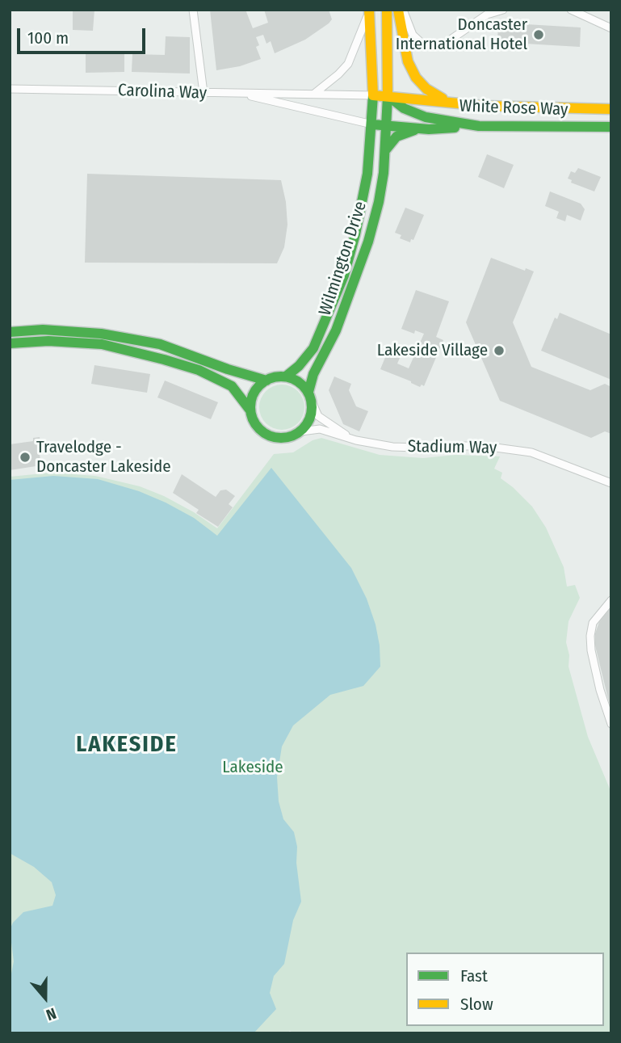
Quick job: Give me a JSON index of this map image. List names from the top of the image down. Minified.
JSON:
{"streets":{"main road":["White Rose Way","Wilmington Drive"],"street":["Carolina Way","Stadium Way"]},"crossings":[["Carolina Way","White Rose Way"],["Carolina Way","Wilmington Drive"],["White Rose Way","Wilmington Drive"],["Wilmington Drive","Stadium Way"]],"districts":["LAKESIDE"],"parks":["Lakeside"],"places":["Doncaster International Hotel","Lakeside Village","Travelodge - Doncaster Lakeside"],"legend":["Fast","Slow"],"scale_bar":"100 m","north":"bottom"}
